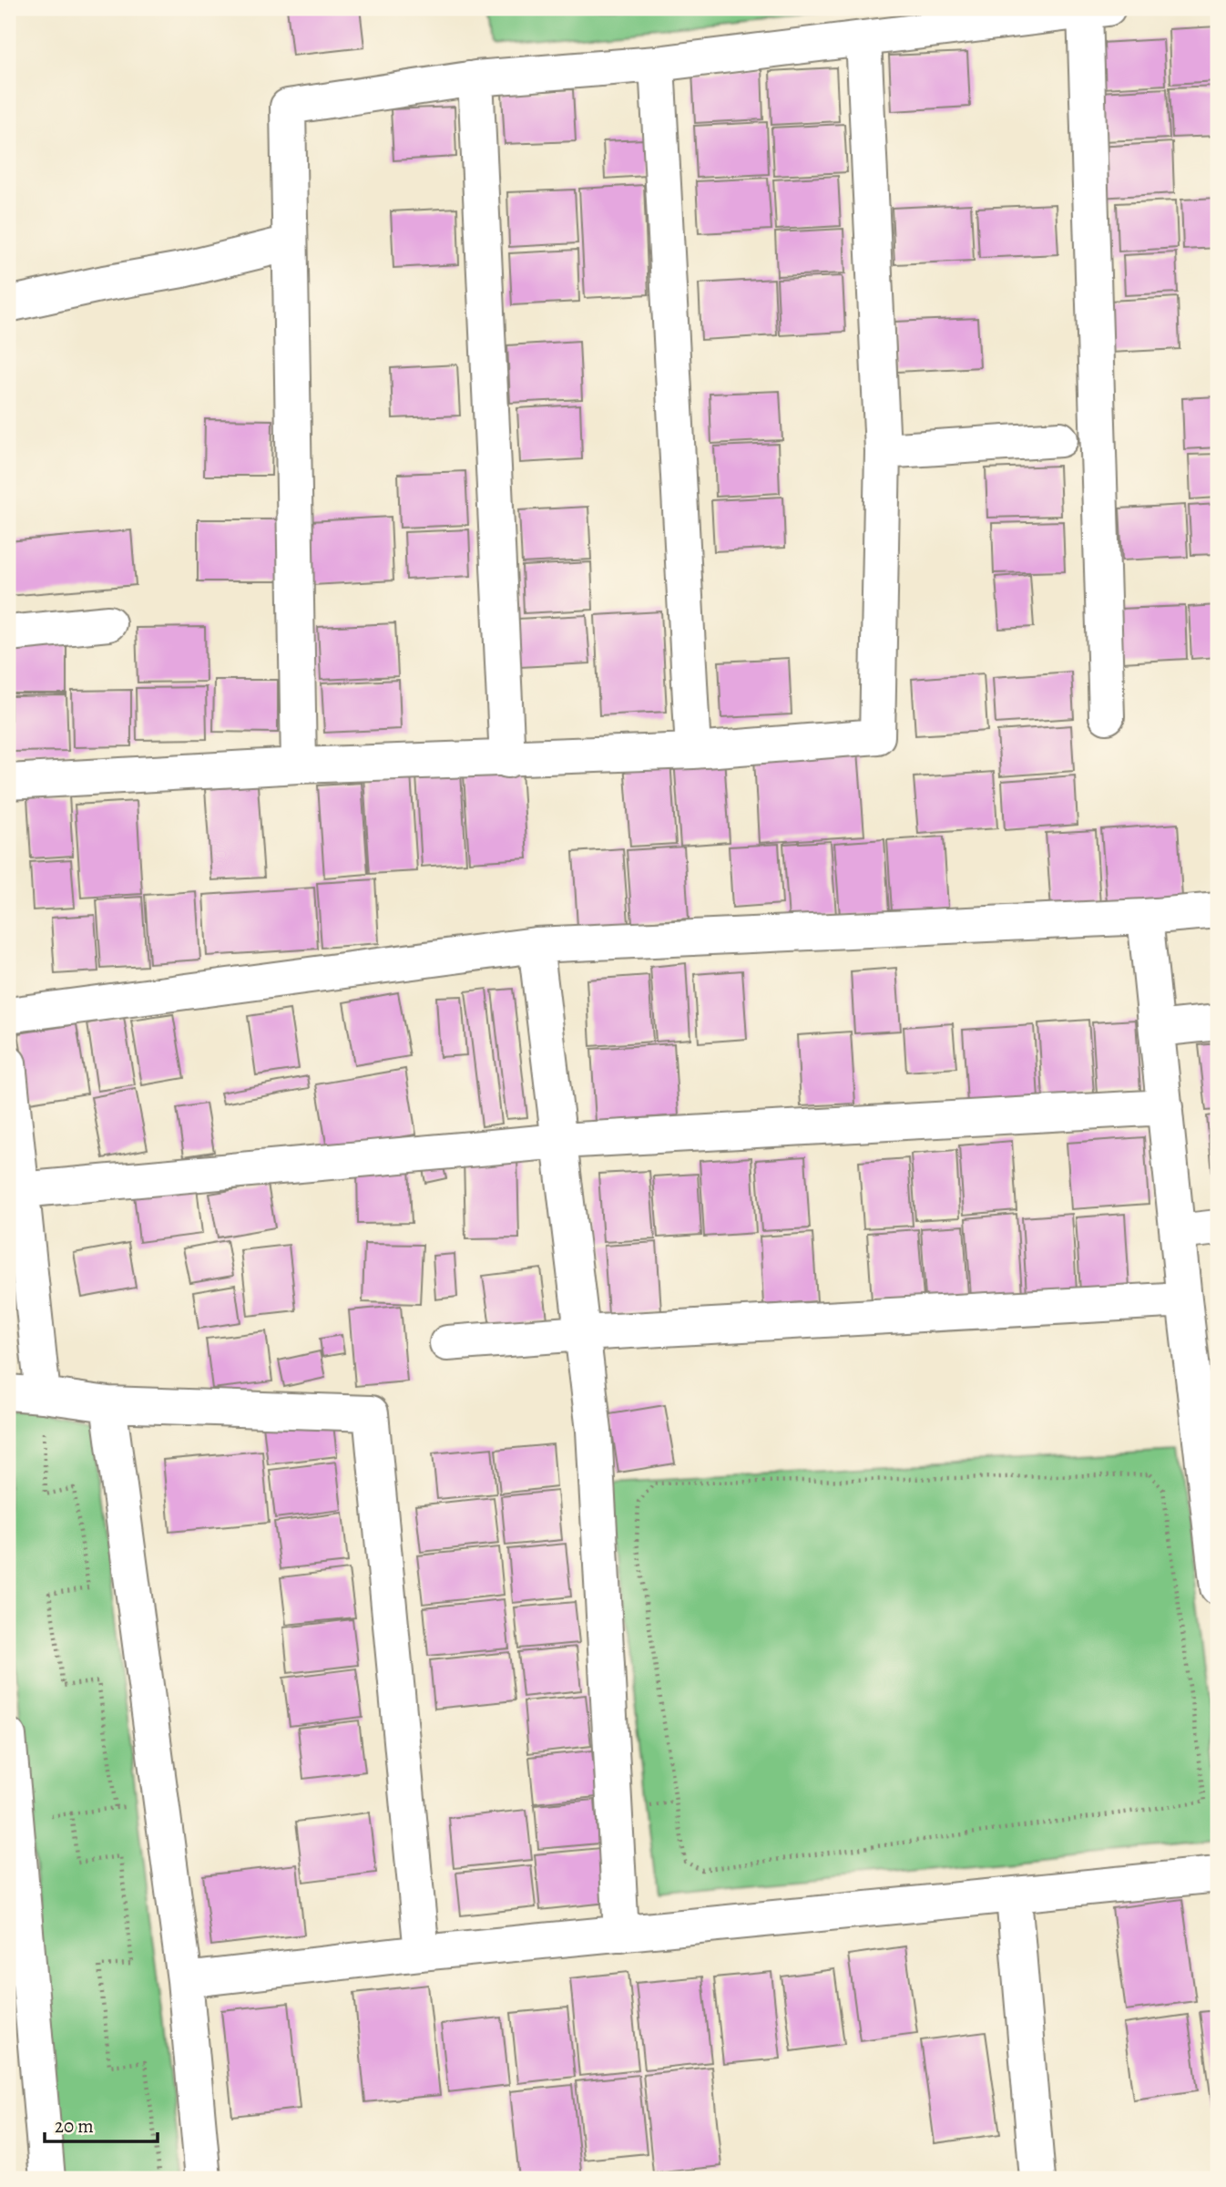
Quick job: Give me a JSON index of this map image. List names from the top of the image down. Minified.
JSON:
{"scale_bar":"20 m"}
